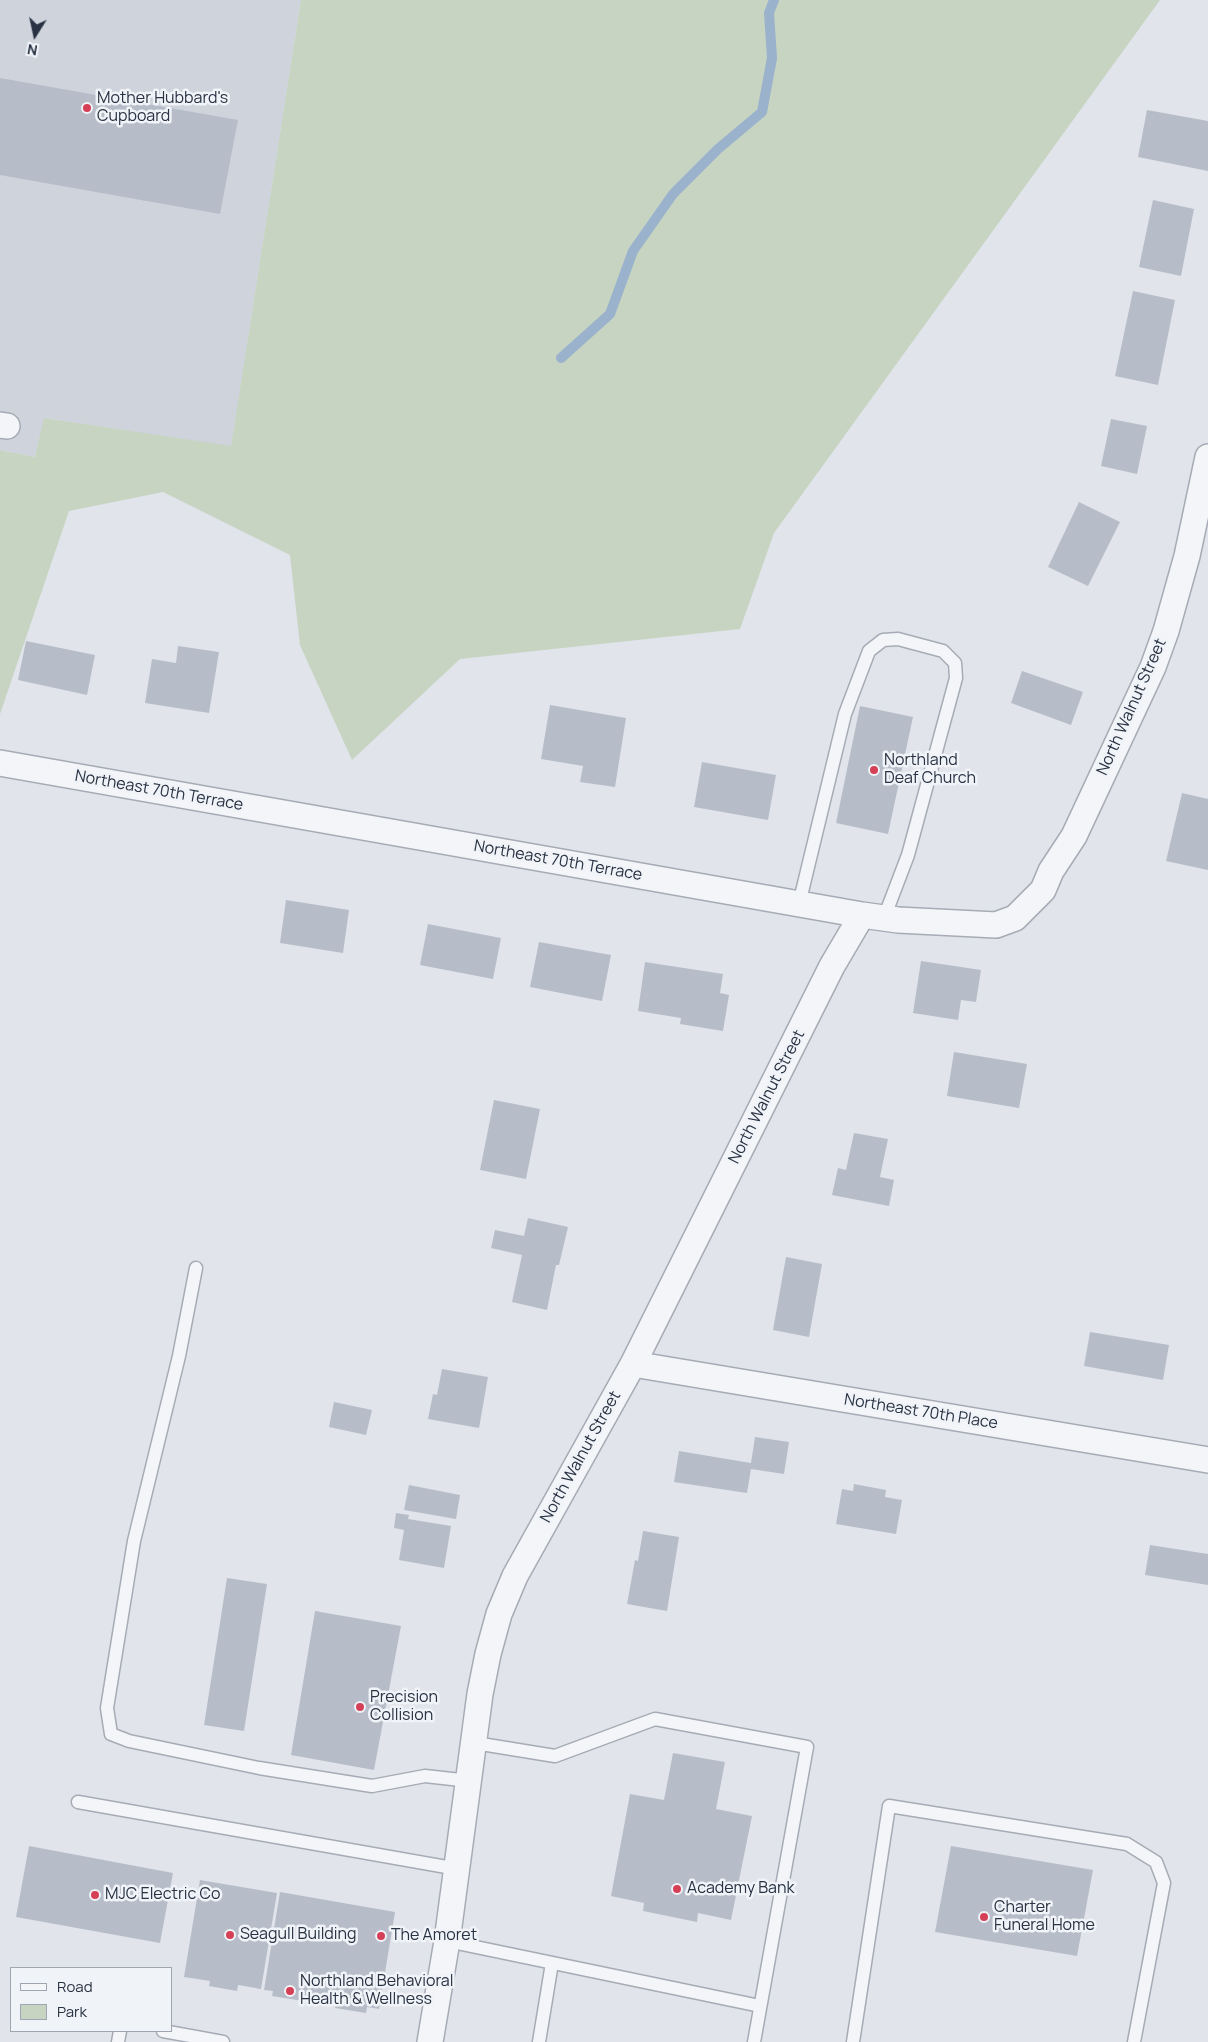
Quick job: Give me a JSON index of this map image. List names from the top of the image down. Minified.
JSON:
{"streets":{"street":["North Walnut Street","Northeast 70th Terrace","Northeast 70th Place"]},"crossings":[["North Walnut Street","Northeast 70th Terrace"],["North Walnut Street","Northeast 70th Place"]],"places":["Mother Hubbard's Cupboard","Northland Deaf Church","Precision Collision","Academy Bank","MJC Electric Co","Charter Funeral Home","Seagull Building","The Amoret","Northland Behavioral Health & Wellness"],"legend":["Road","Park"],"north":"bottom"}
